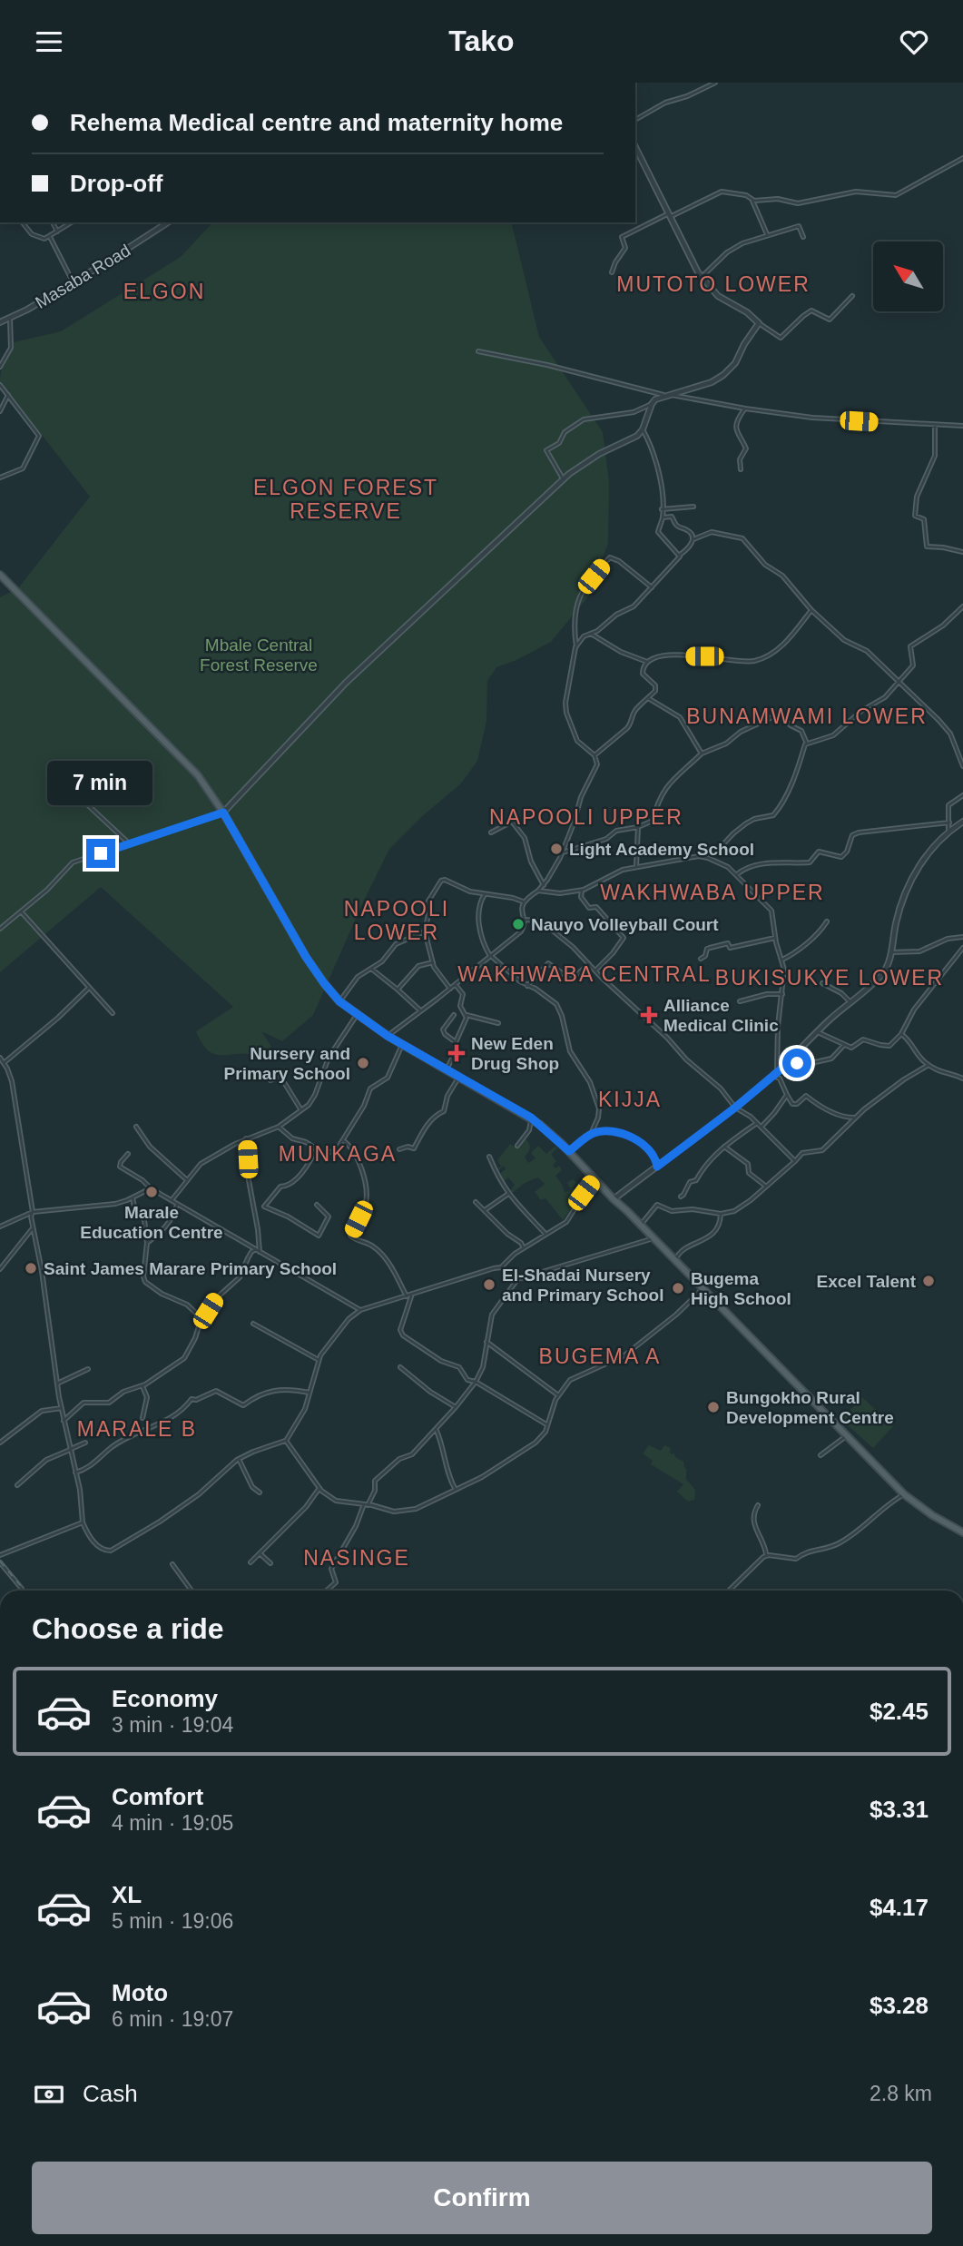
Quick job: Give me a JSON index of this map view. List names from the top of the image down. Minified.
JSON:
{"streets":{"street":["Masaba Road"]},"districts":["MUTOTO LOWER","ELGON","ELGON FOREST RESERVE","BUNAMWAMI LOWER","NAPOOLI UPPER","WAKHWABA UPPER","NAPOOLI LOWER","WAKHWABA CENTRAL","BUKISUKYE LOWER","KIJJA","MUNKAGA","BUGEMA A","MARALE B","NASINGE"],"parks":["Mbale Central Forest Reserve"],"places":{"other":["Light Academy School","Nauyo Volleyball Court","Nursery and Primary School","Marale Education Centre","Saint James Marare Primary School","Excel Talent","El-Shadai Nursery and Primary School","Bugema High School","Bungokho Rural Development Centre"],"health":["Alliance Medical Clinic","New Eden Drug Shop"]},"north":"top left","page":{"header":"Tako","banner":["Rehema Medical centre and maternity home","Drop-off"],"bubble":"7 min","heading":"Choose a ride","list":[{"name":"Economy","note":"3 min · 19:04","value":"$2.45"},{"name":"Comfort","note":"4 min · 19:05","value":"$3.31"},{"name":"XL","note":"5 min · 19:06","value":"$4.17"},{"name":"Moto","note":"6 min · 19:07","value":"$3.28"}],"pay":["Cash","2.8 km"],"buttons":"Confirm"}}
